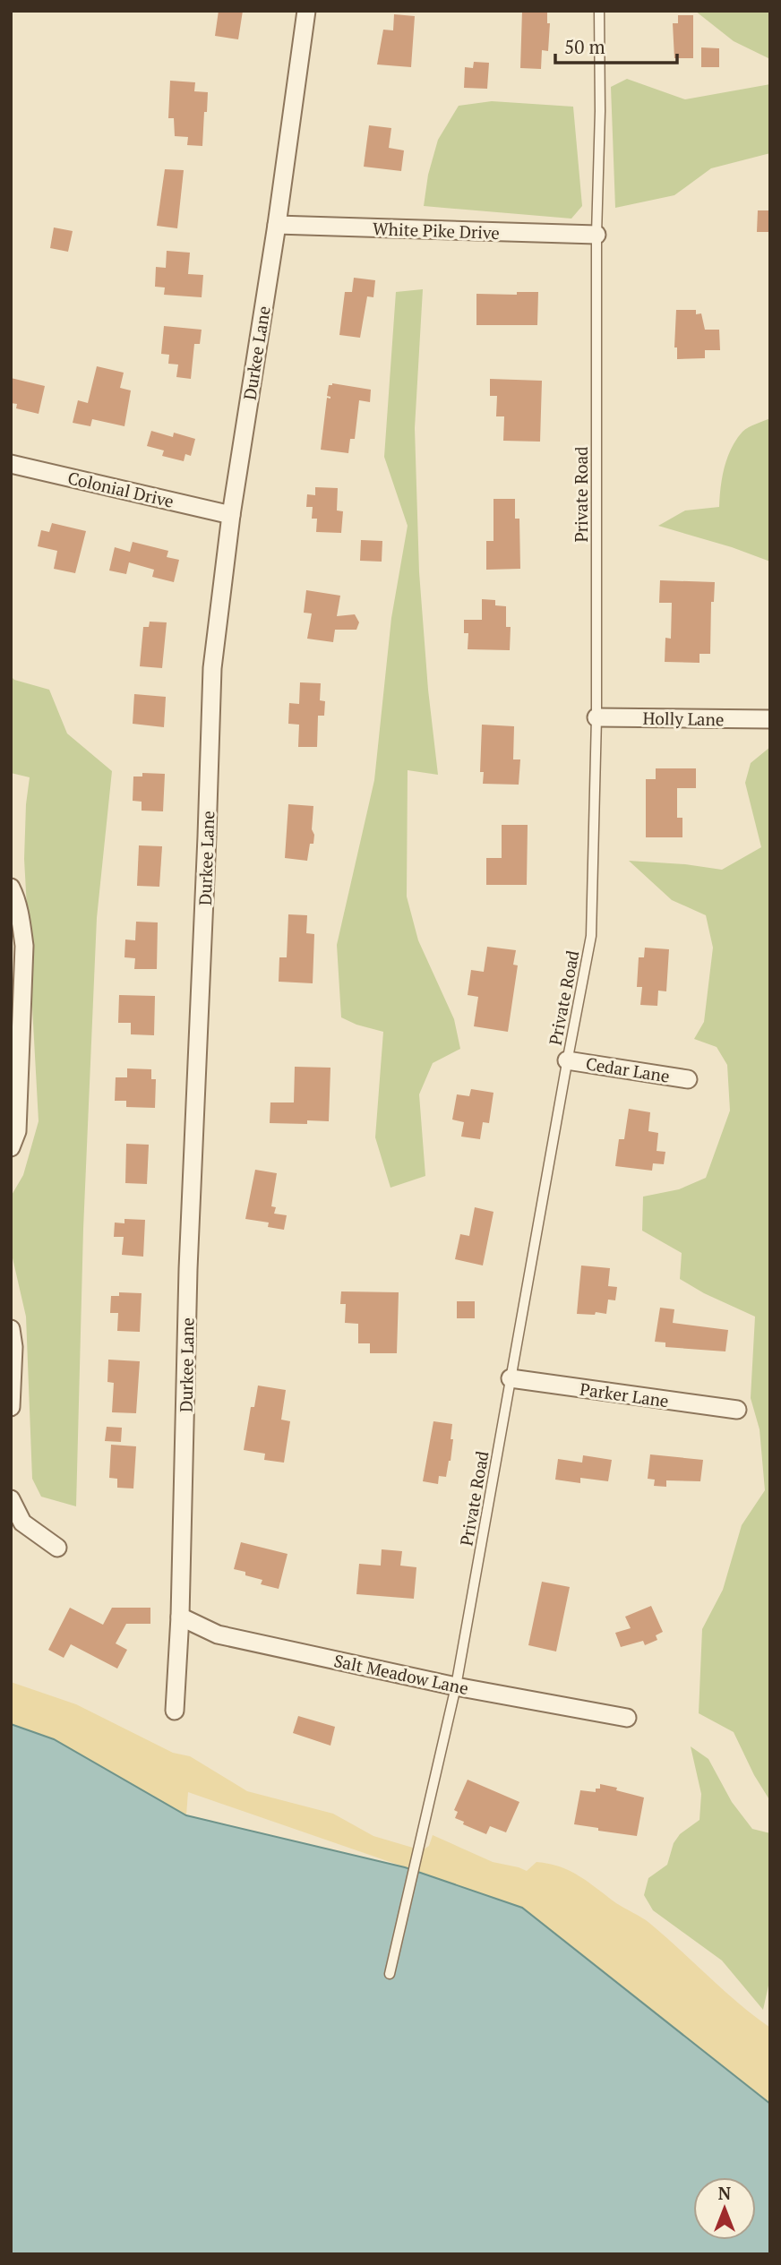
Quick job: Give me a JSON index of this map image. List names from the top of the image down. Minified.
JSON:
{"streets":{"street":["White Pike Drive","Durkee Lane","Colonial Drive","Holly Lane","Cedar Lane","Parker Lane","Salt Meadow Lane"],"lane":["Private Road"]},"crossings":[["White Pike Drive","Durkee Lane"],["White Pike Drive","Private Road"],["Durkee Lane","Colonial Drive"],["Durkee Lane","Salt Meadow Lane"],["Private Road","Holly Lane"],["Private Road","Cedar Lane"],["Private Road","Parker Lane"],["Private Road","Salt Meadow Lane"]],"scale_bar":"50 m","north":"top"}
